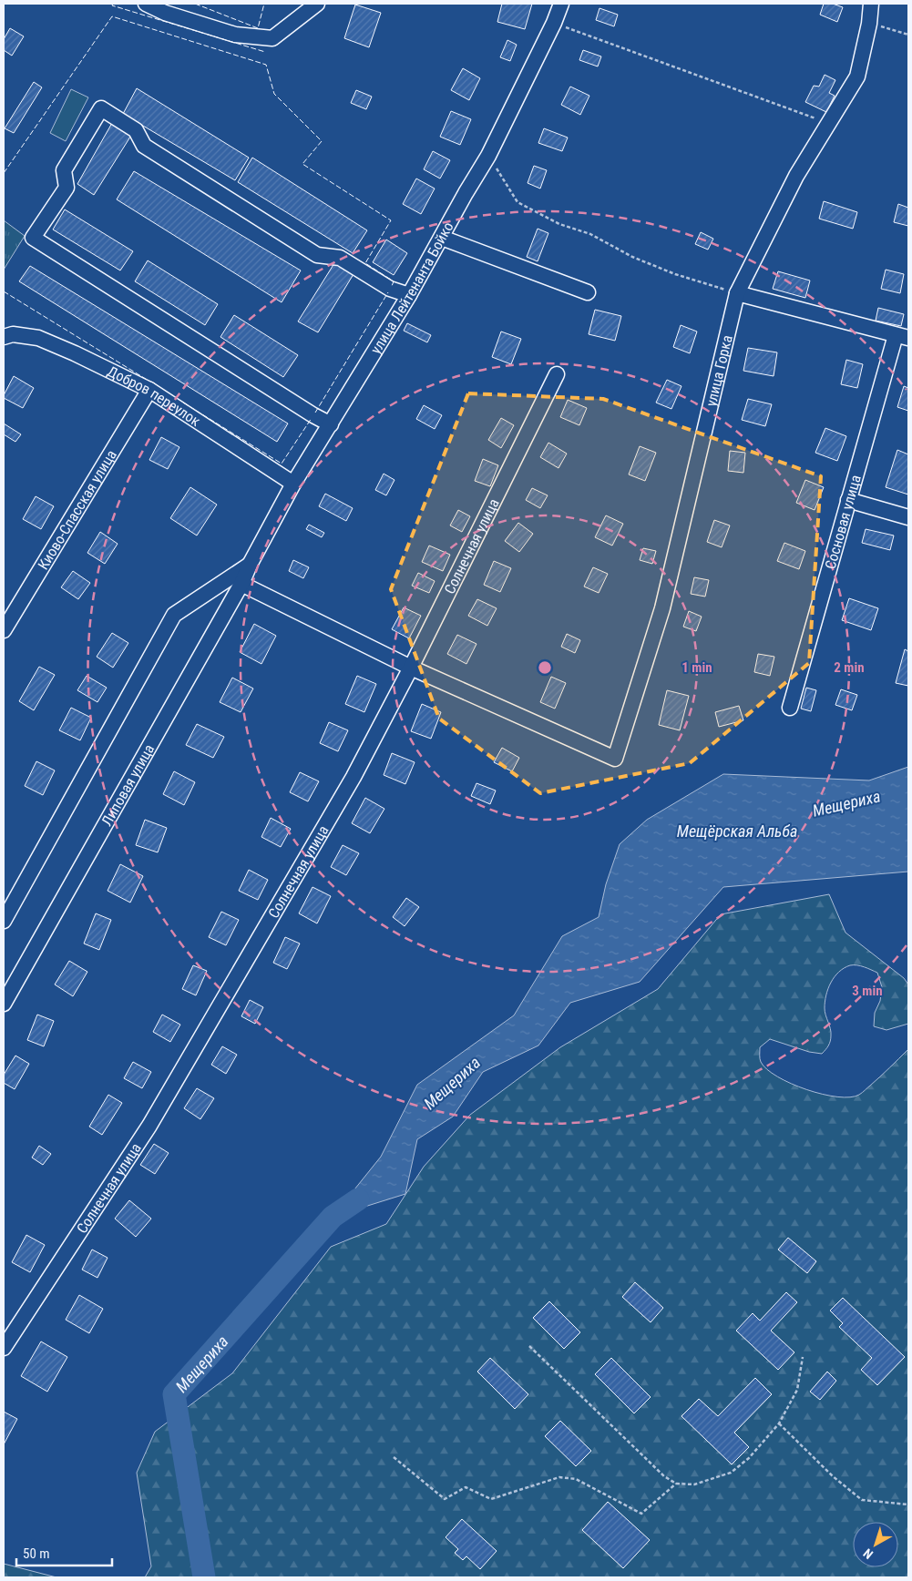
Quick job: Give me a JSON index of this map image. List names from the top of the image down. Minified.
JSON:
{"streets":{"street":["улица Лейтенанта Бойко","улица Горка","Добров переулок","Киово-Спасская улица","Сосновая улица","Солнечная улица","Липовая улица"]},"crossings":[["улица Лейтенанта Бойко","Добров переулок"],["улица Лейтенанта Бойко","Липовая улица"],["улица Горка","Солнечная улица"],["Добров переулок","Киово-Спасская улица"]],"water":["Мещериха","Мещёрская Альба"],"scale_bar":"50 m","north":"bottom left","rings":["1 min","2 min","3 min"]}
